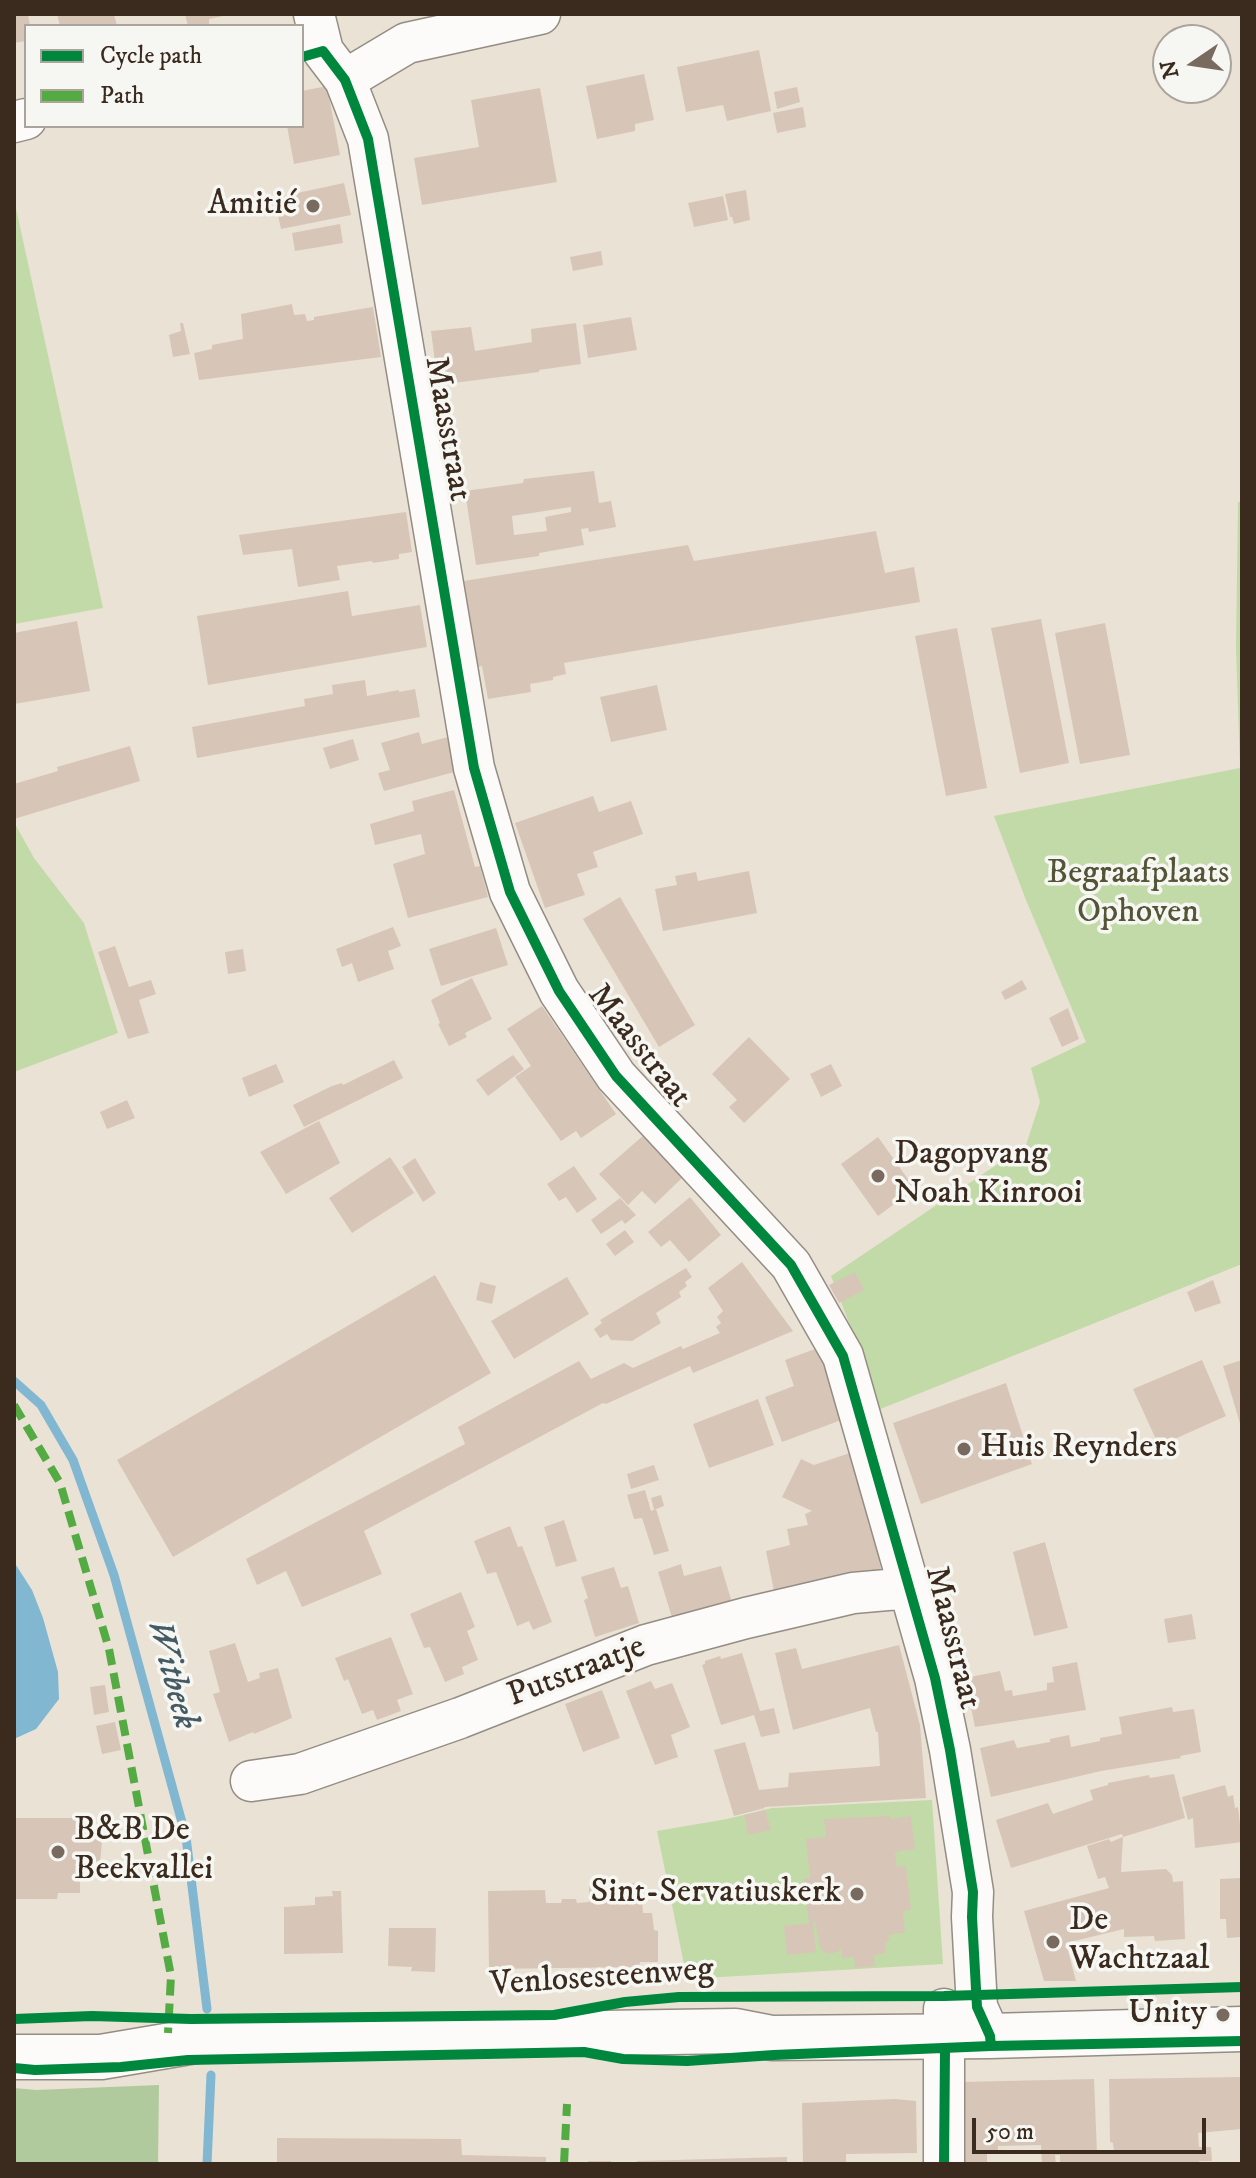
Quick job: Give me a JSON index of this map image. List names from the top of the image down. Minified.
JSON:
{"streets":{"main road":["Venlosesteenweg"],"street":["Maasstraat","Putstraatje"]},"crossings":[["Maasstraat","Putstraatje"],["Maasstraat","Venlosesteenweg"]],"water":["Witbeek"],"parks":["Begraafplaats Ophoven"],"places":["Amitié","Dagopvang Noah Kinrooi","Huis Reynders","B&B De Beekvallei","Sint-Servatiuskerk","De Wachtzaal","Unity"],"legend":["Cycle path","Path"],"scale_bar":"50 m","north":"left"}
